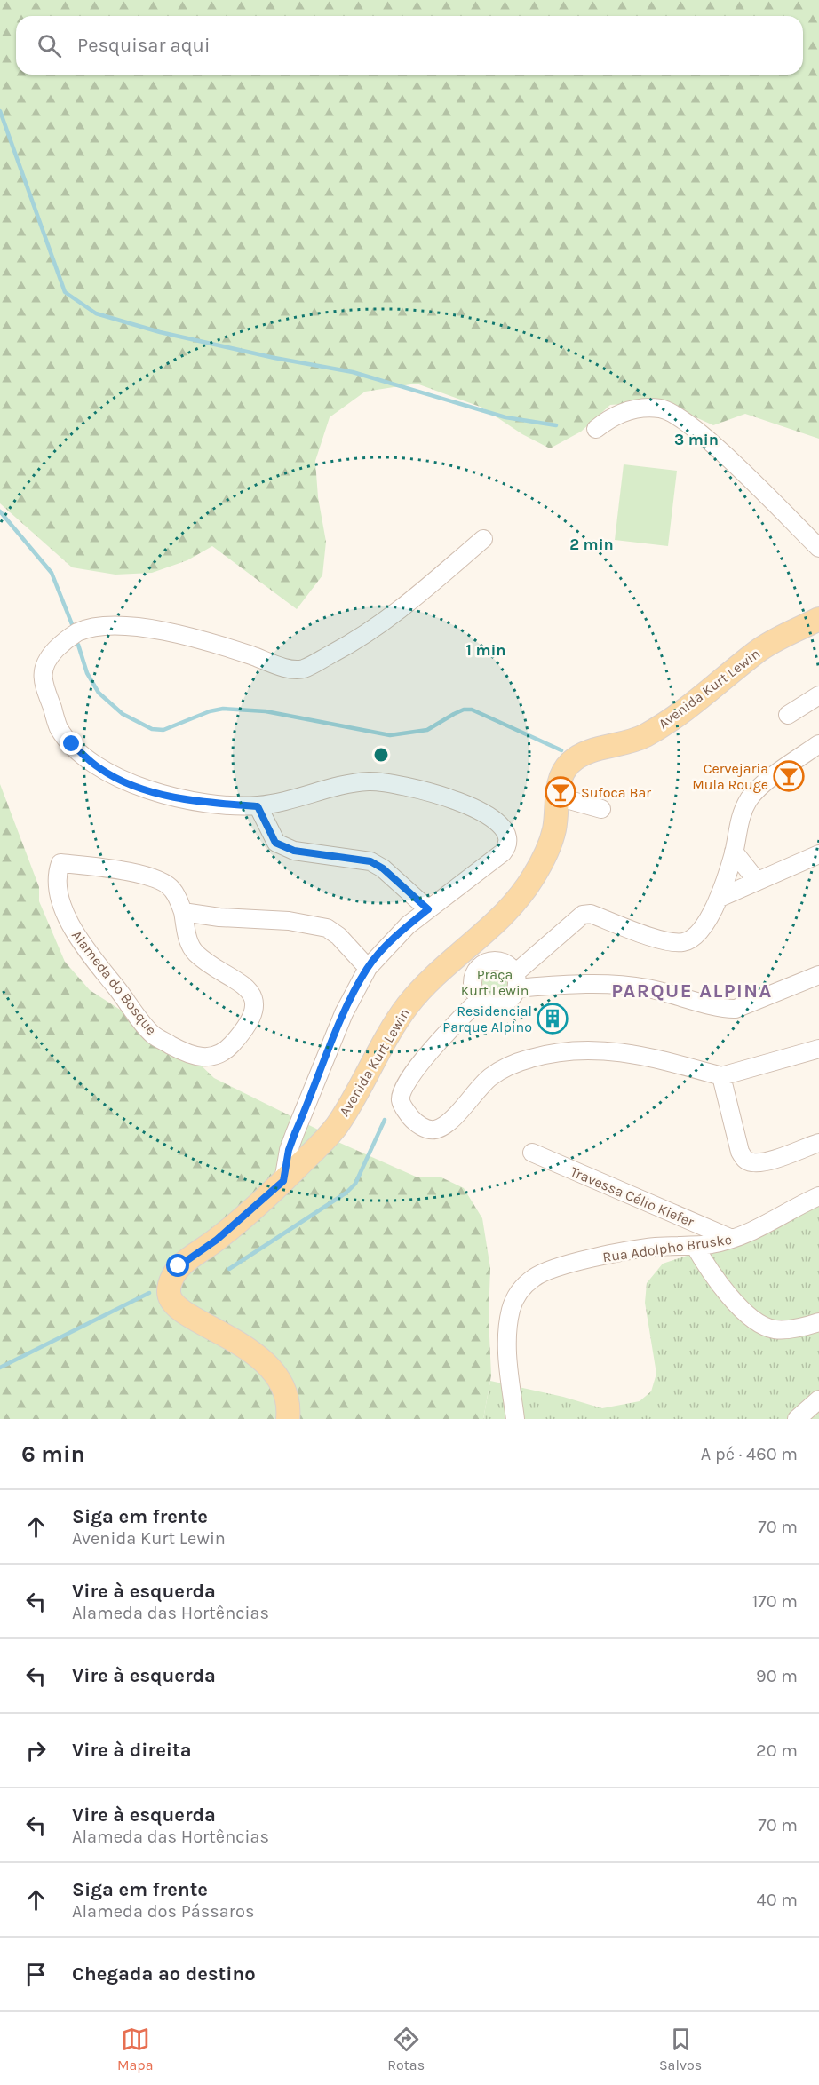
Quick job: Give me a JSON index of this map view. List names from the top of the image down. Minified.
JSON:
{"streets":{"main road":["Avenida Kurt Lewin"],"street":["Alameda do Bosque","Travessa Célio Kiefer","Rua Adolpho Bruske"]},"crossings":[["Travessa Célio Kiefer","Rua Adolpho Bruske"]],"districts":["PARQUE ALPINA"],"parks":["Praça Kurt Lewin"],"places":{"bar":["Cervejaria Mula Rouge","Sufoca Bar"],"building":["Residencial Parque Alpino"]},"page":{"search":"Pesquisar aqui","heading":["6 min","A pé · 460 m"],"list":[["Siga em frente","Avenida Kurt Lewin","70 m"],["Vire à esquerda","Alameda das Hortências","170 m"],["Vire à esquerda","90 m"],["Vire à direita","20 m"],["Vire à esquerda","Alameda das Hortências","70 m"],["Siga em frente","Alameda dos Pássaros","40 m"],"Chegada ao destino"],"nav":["Mapa","Rotas","Salvos"]},"rings":["3 min","2 min","1 min"]}
